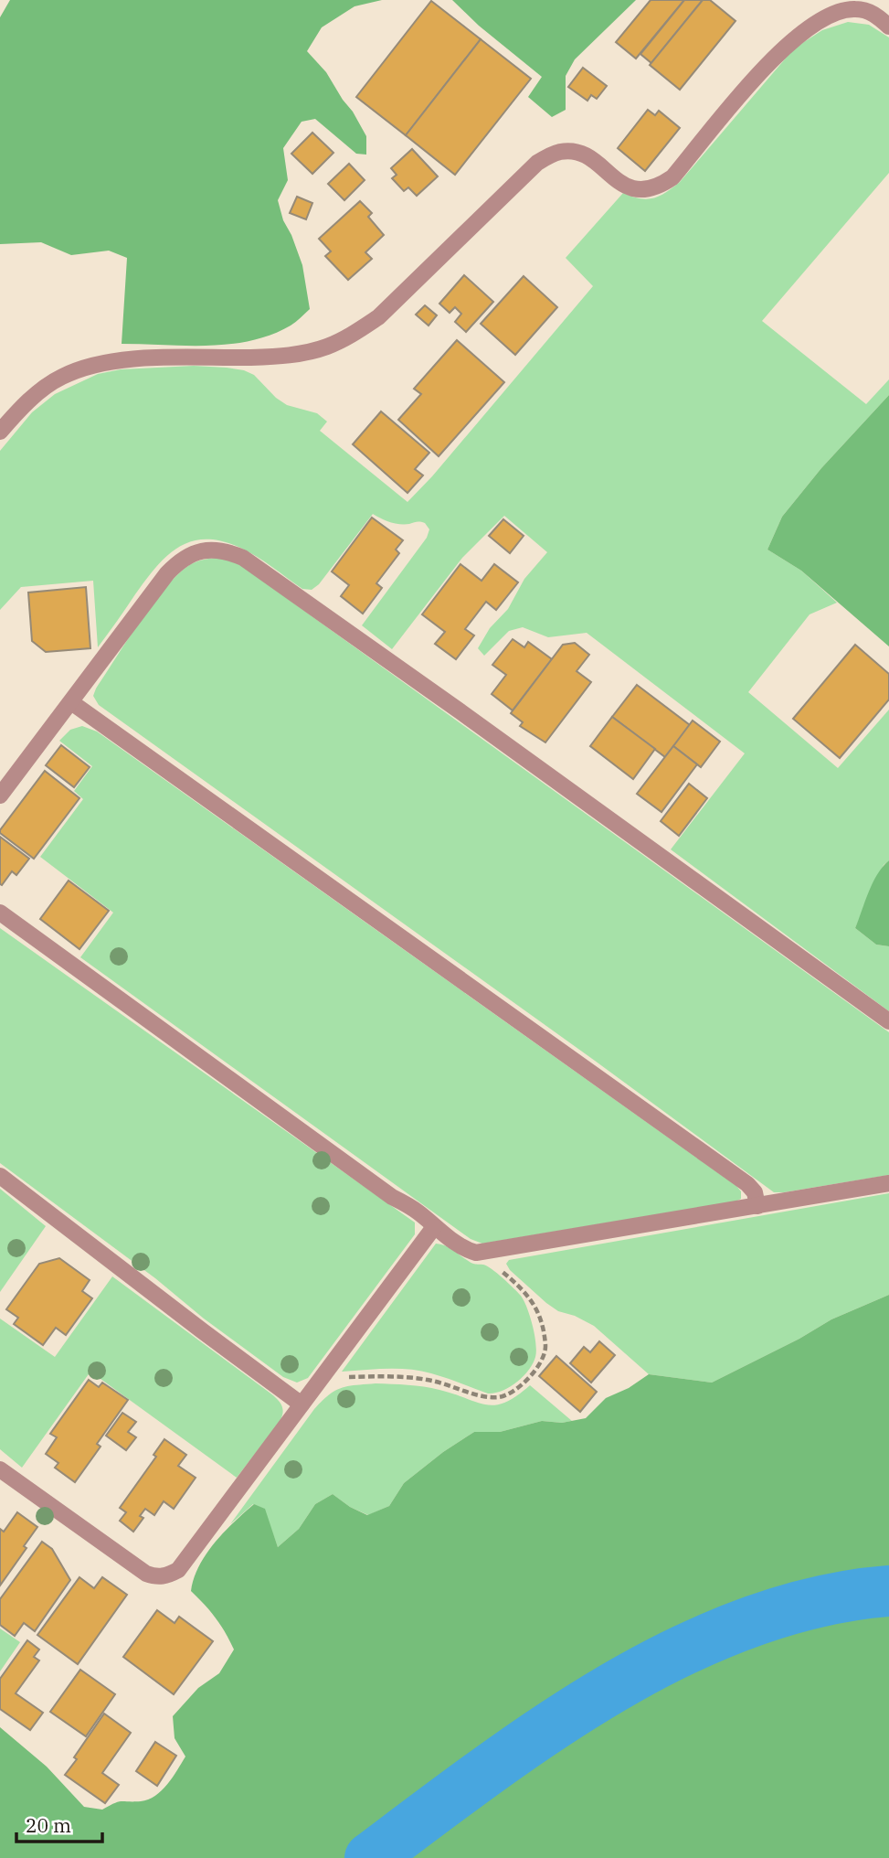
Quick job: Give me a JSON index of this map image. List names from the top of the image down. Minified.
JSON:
{"scale_bar":"20 m"}
